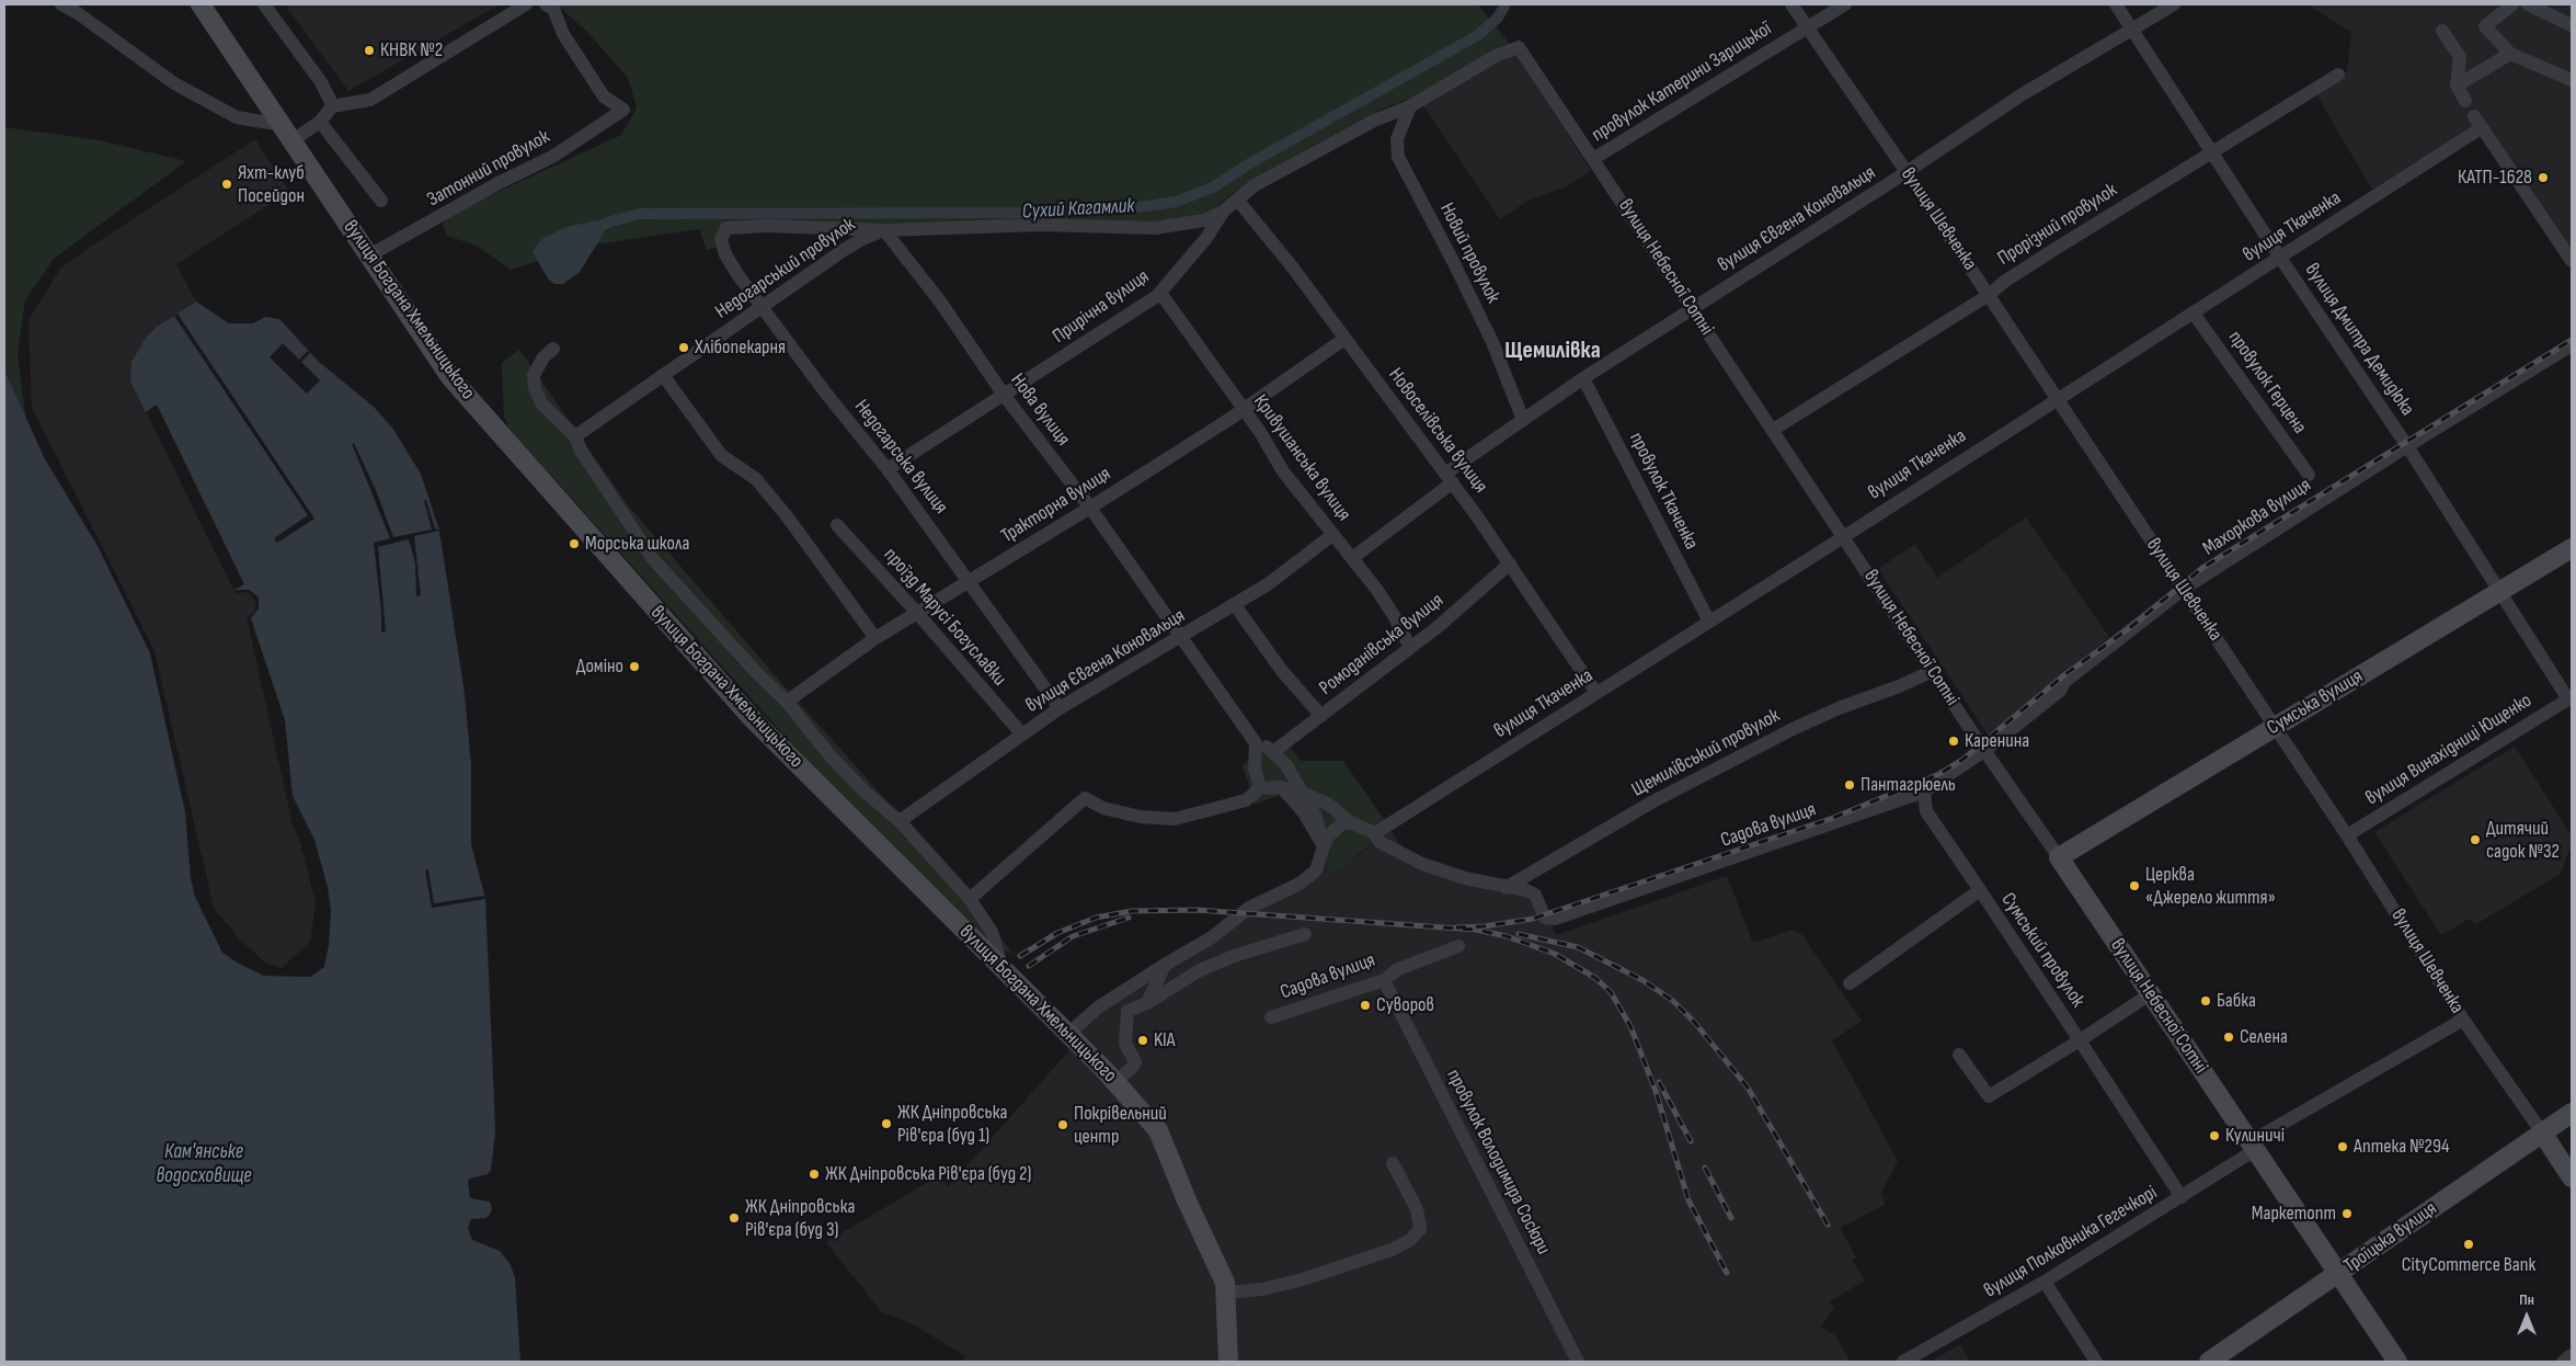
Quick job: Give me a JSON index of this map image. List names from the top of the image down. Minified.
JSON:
{"streets":{"main road":["вулиця Шевченка","вулиця Небесної Сотні","вулиця Богдана Хмельницького","Сумська вулиця","Троїцька вулиця"],"street":["провулок Катерини Зарицької","Затонний провулок","вулиця Євгена Коновальця","Прорізний провулок","вулиця Ткаченка","Новий провулок","Недогарський провулок","Прирічна вулиця","вулиця Дмитра Демидюка","провулок Герцена","Нова вулиця","Новоселівська вулиця","Недогарська вулиця","Кривушанська вулиця","провулок Ткаченка","Тракторна вулиця","Махоркова вулиця","проїзд Марусі Богуславки","Ромоданівська вулиця","вулиця Винахідниці Ющенко","Щемилівський провулок","Садова вулиця","Сумський провулок","провулок Володимира Сосюри","вулиця Полковника Гегечкорі"]},"crossings":[["провулок Катерини Зарицької","вулиця Шевченка"],["провулок Катерини Зарицької","вулиця Небесної Сотні"],["Затонний провулок","вулиця Богдана Хмельницького"],["вулиця Євгена Коновальця","вулиця Шевченка"],["вулиця Євгена Коновальця","Новий провулок"],["вулиця Євгена Коновальця","вулиця Небесної Сотні"],["вулиця Євгена Коновальця","вулиця Дмитра Демидюка"],["вулиця Євгена Коновальця","Нова вулиця"],["вулиця Євгена Коновальця","Новоселівська вулиця"],["вулиця Євгена Коновальця","Недогарська вулиця"],["вулиця Євгена Коновальця","Кривушанська вулиця"],["вулиця Євгена Коновальця","провулок Ткаченка"],["вулиця Євгена Коновальця","проїзд Марусі Богуславки"],["вулиця Шевченка","Прорізний провулок"],["вулиця Шевченка","вулиця Ткаченка"],["вулиця Шевченка","Махоркова вулиця"],["вулиця Шевченка","Сумська вулиця"],["вулиця Шевченка","вулиця Винахідниці Ющенко"],["вулиця Шевченка","Троїцька вулиця"],["вулиця Шевченка","вулиця Полковника Гегечкорі"],["Прорізний провулок","вулиця Небесної Сотні"],["Прорізний провулок","вулиця Дмитра Демидюка"],["вулиця Ткаченка","вулиця Небесної Сотні"],["вулиця Ткаченка","вулиця Дмитра Демидюка"],["вулиця Ткаченка","провулок Герцена"],["вулиця Ткаченка","Новоселівська вулиця"],["вулиця Ткаченка","провулок Ткаченка"],["Новий провулок","Прирічна вулиця"],["вулиця Небесної Сотні","Прирічна вулиця"],["вулиця Небесної Сотні","Махоркова вулиця"],["вулиця Небесної Сотні","Сумська вулиця"],["вулиця Небесної Сотні","Щемилівський провулок"],["вулиця Небесної Сотні","Садова вулиця"],["вулиця Небесної Сотні","Сумський провулок"],["вулиця Небесної Сотні","Троїцька вулиця"],["вулиця Небесної Сотні","вулиця Полковника Гегечкорі"],["Недогарський провулок","Нова вулиця"],["Недогарський провулок","Недогарська вулиця"],["Прирічна вулиця","Нова вулиця"],["Прирічна вулиця","Новоселівська вулиця"],["Прирічна вулиця","Недогарська вулиця"],["Прирічна вулиця","Кривушанська вулиця"],["вулиця Дмитра Демидюка","Махоркова вулиця"],["вулиця Дмитра Демидюка","Сумська вулиця"],["вулиця Дмитра Демидюка","вулиця Винахідниці Ющенко"],["Нова вулиця","Недогарська вулиця"],["Нова вулиця","Тракторна вулиця"],["Новоселівська вулиця","Тракторна вулиця"],["Новоселівська вулиця","Ромоданівська вулиця"],["Недогарська вулиця","Тракторна вулиця"],["Кривушанська вулиця","Тракторна вулиця"],["Кривушанська вулиця","Ромоданівська вулиця"],["Тракторна вулиця","проїзд Марусі Богуславки"],["Махоркова вулиця","Садова вулиця"],["Щемилівський провулок","Садова вулиця"],["Садова вулиця","провулок Володимира Сосюри"]],"districts":["Щемилівка"],"water":["Сухий Кагамлик","Кам'янське водосховище"],"places":["КНВК №2","КАТП-1628","Яхт-клуб Посейдон","Хлібопекарня","Морська школа","Доміно","Каренина","Пантагрюель","Дитячий садок №32","Церква «Джерело життя»","Бабка","Суворов","Селена","KIA","ЖК Дніпровська Рів'єра (буд 1)","Покрівельний центр","Кулиничі","Аптека №294","ЖК Дніпровська Рів'єра (буд 2)","Маркетопт","ЖК Дніпровська Рів'єра (буд 3)","CityCommerce Bank"],"north":"top"}
